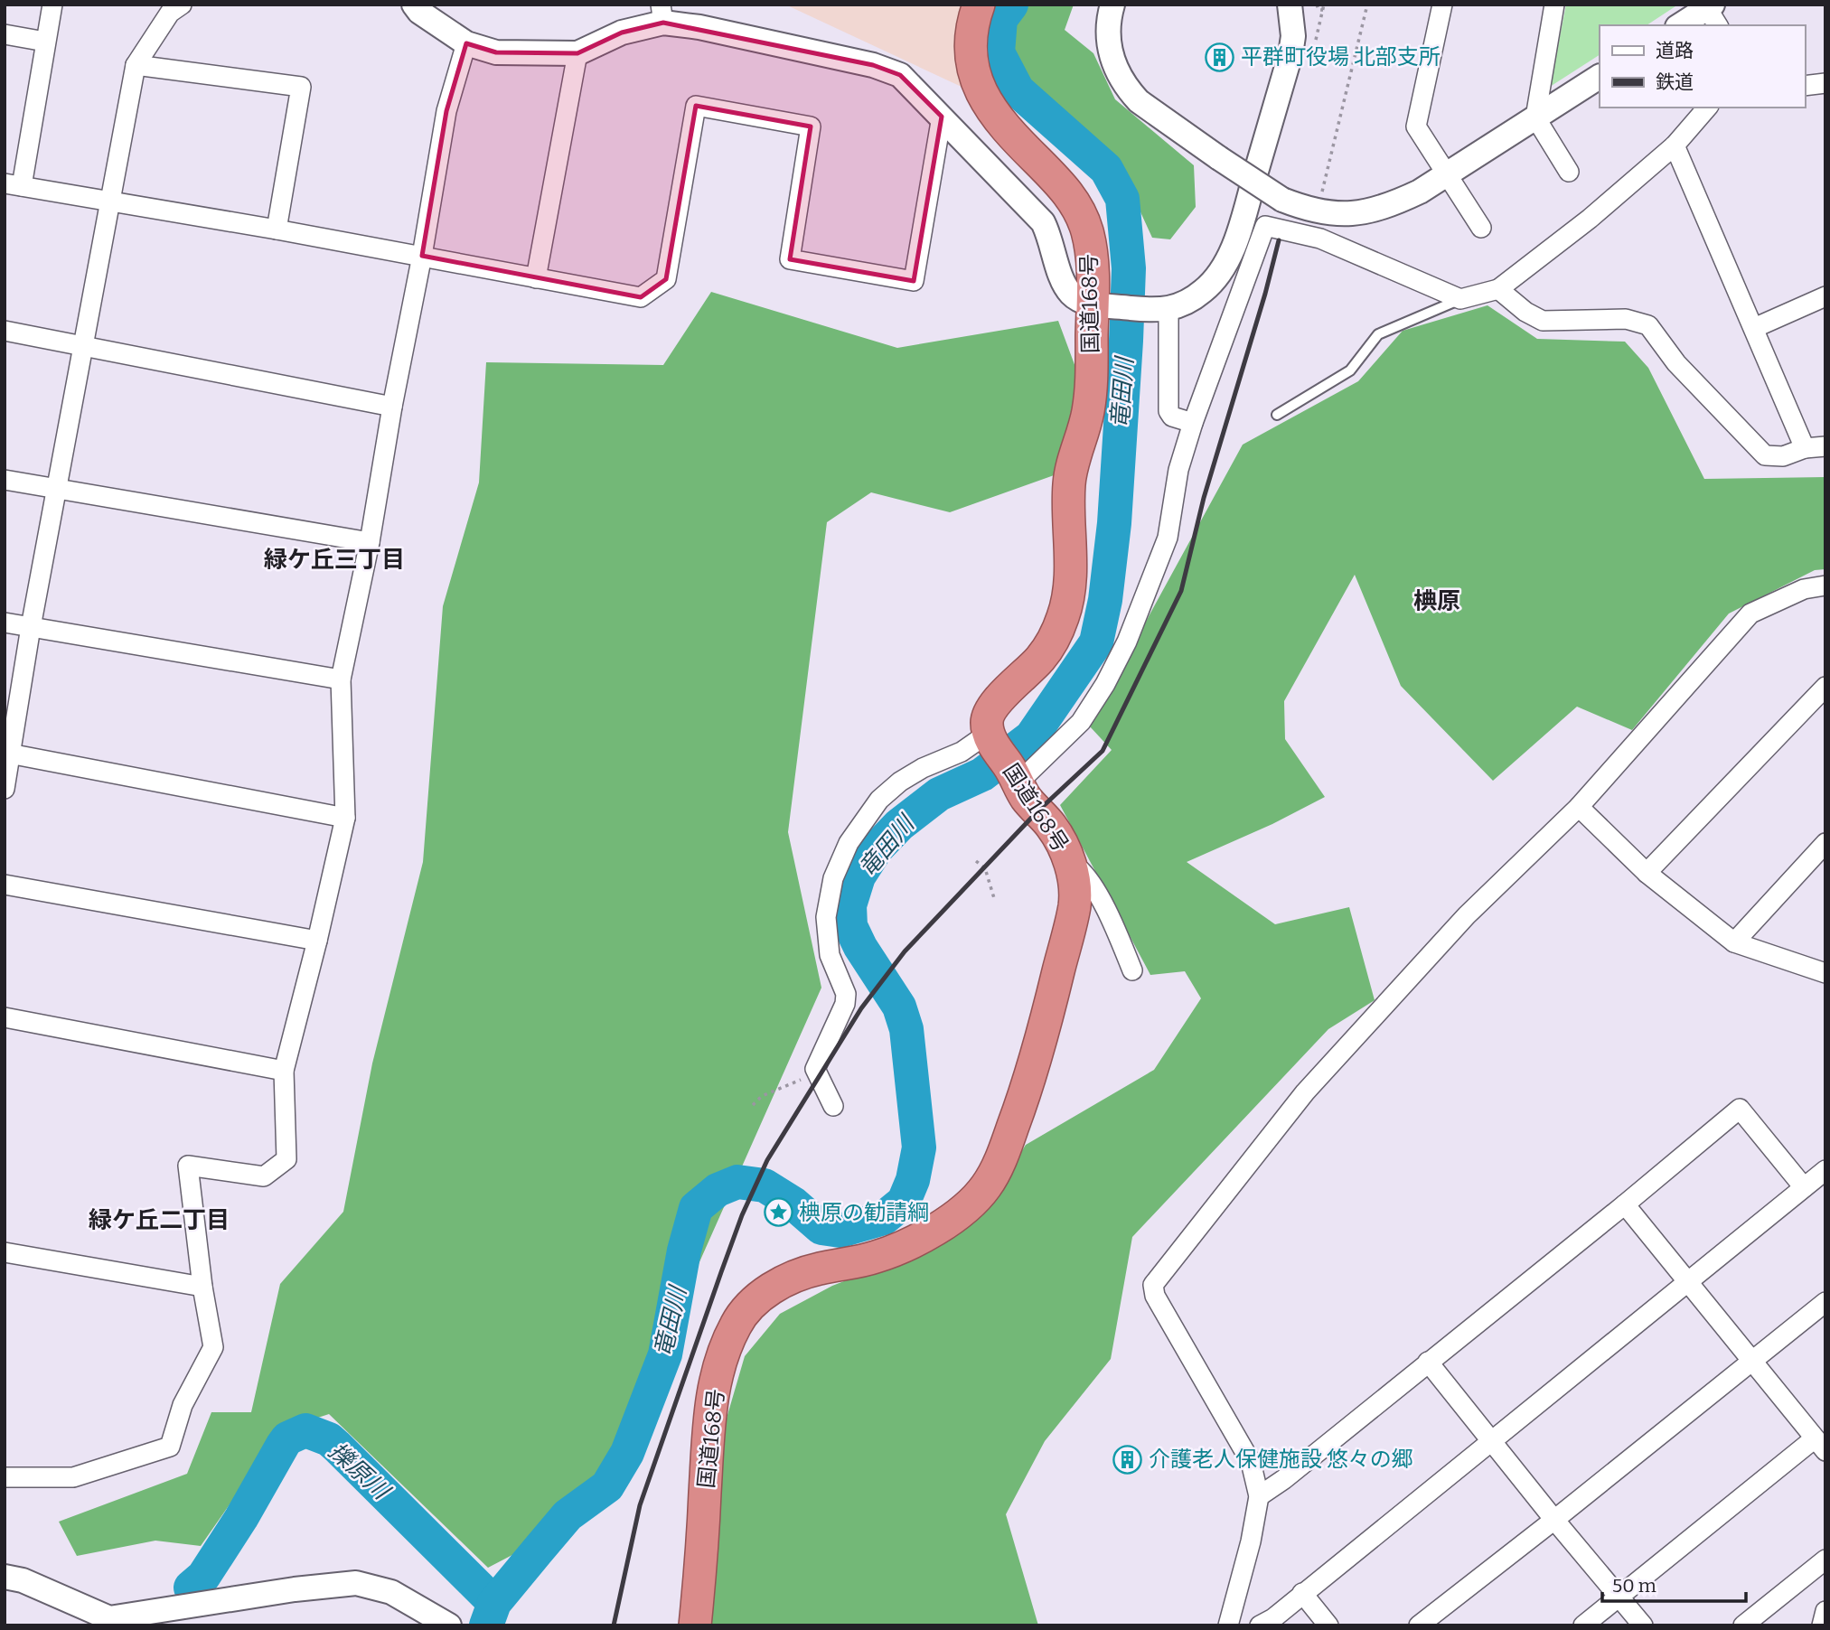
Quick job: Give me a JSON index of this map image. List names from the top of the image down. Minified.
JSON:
{"streets":{"highway":["国道168号"]},"districts":["緑ケ丘三丁目","椣原","緑ケ丘二丁目"],"water":["竜田川","擽原川"],"places":{"building":["平群町役場 北部支所","介護老人保健施設 悠々の郷"],"place":["椣原の勧請綱"]},"legend":["道路","鉄道"],"scale_bar":"50 m"}
